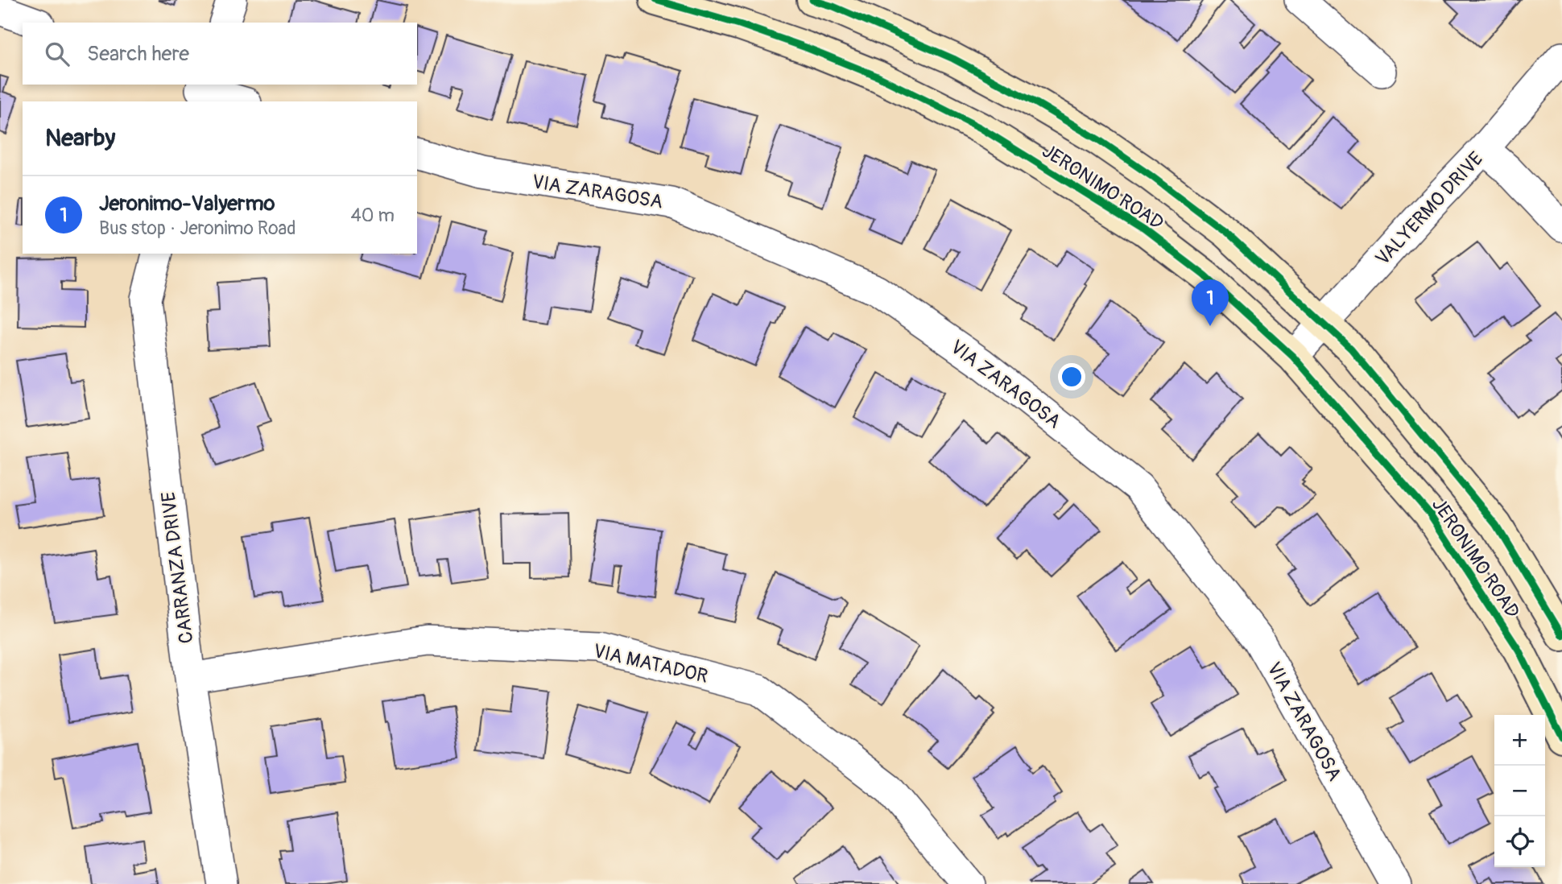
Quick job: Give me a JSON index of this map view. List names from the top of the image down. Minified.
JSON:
{"streets":{"main road":["JERONIMO ROAD"],"street":["VIA ZARAGOSA","VALYERMO DRIVE","CARRANZA DRIVE","VIA MATADOR"]},"crossings":[["JERONIMO ROAD","VALYERMO DRIVE"],["CARRANZA DRIVE","VIA MATADOR"]],"page":{"search":"Search here","heading":"Nearby","list":[{"mark":"1","name":"Jeronimo-Valyermo","note":"Bus stop · Jeronimo Road","value":"40 m"}],"pins":"1","map_buttons":["+","−"]}}
